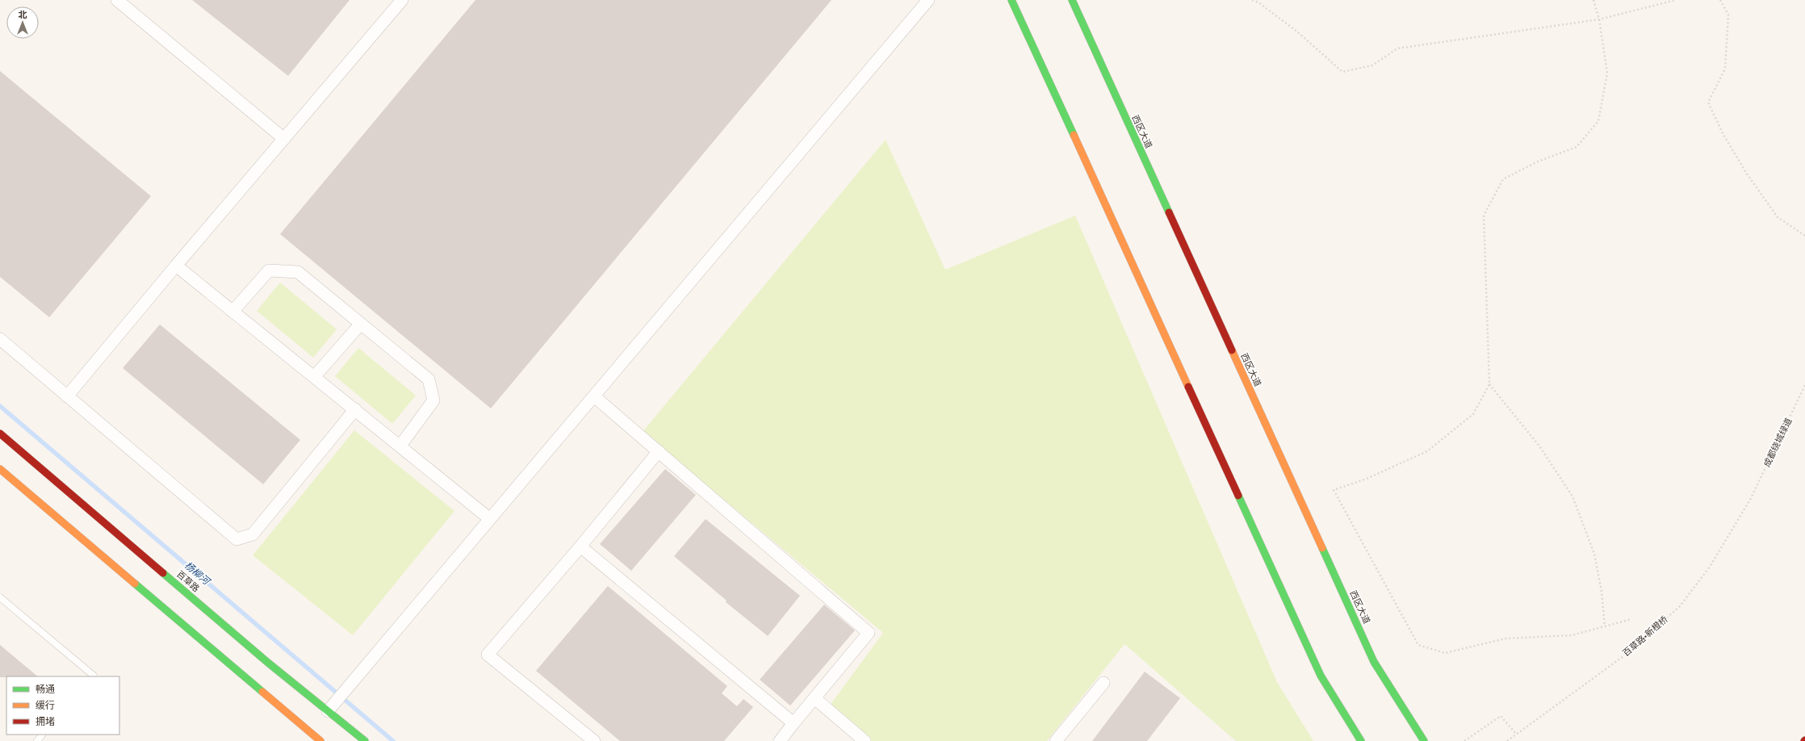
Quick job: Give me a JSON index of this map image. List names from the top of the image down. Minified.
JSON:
{"streets":{"main road":["西区大道","百草路"],"path":["成都绕城绿道","百草路·新橙桥"]},"crossings":[["成都绕城绿道","百草路·新橙桥"]],"water":["杨柳河"],"legend":["畅通","缓行","拥堵"],"north":"top"}
